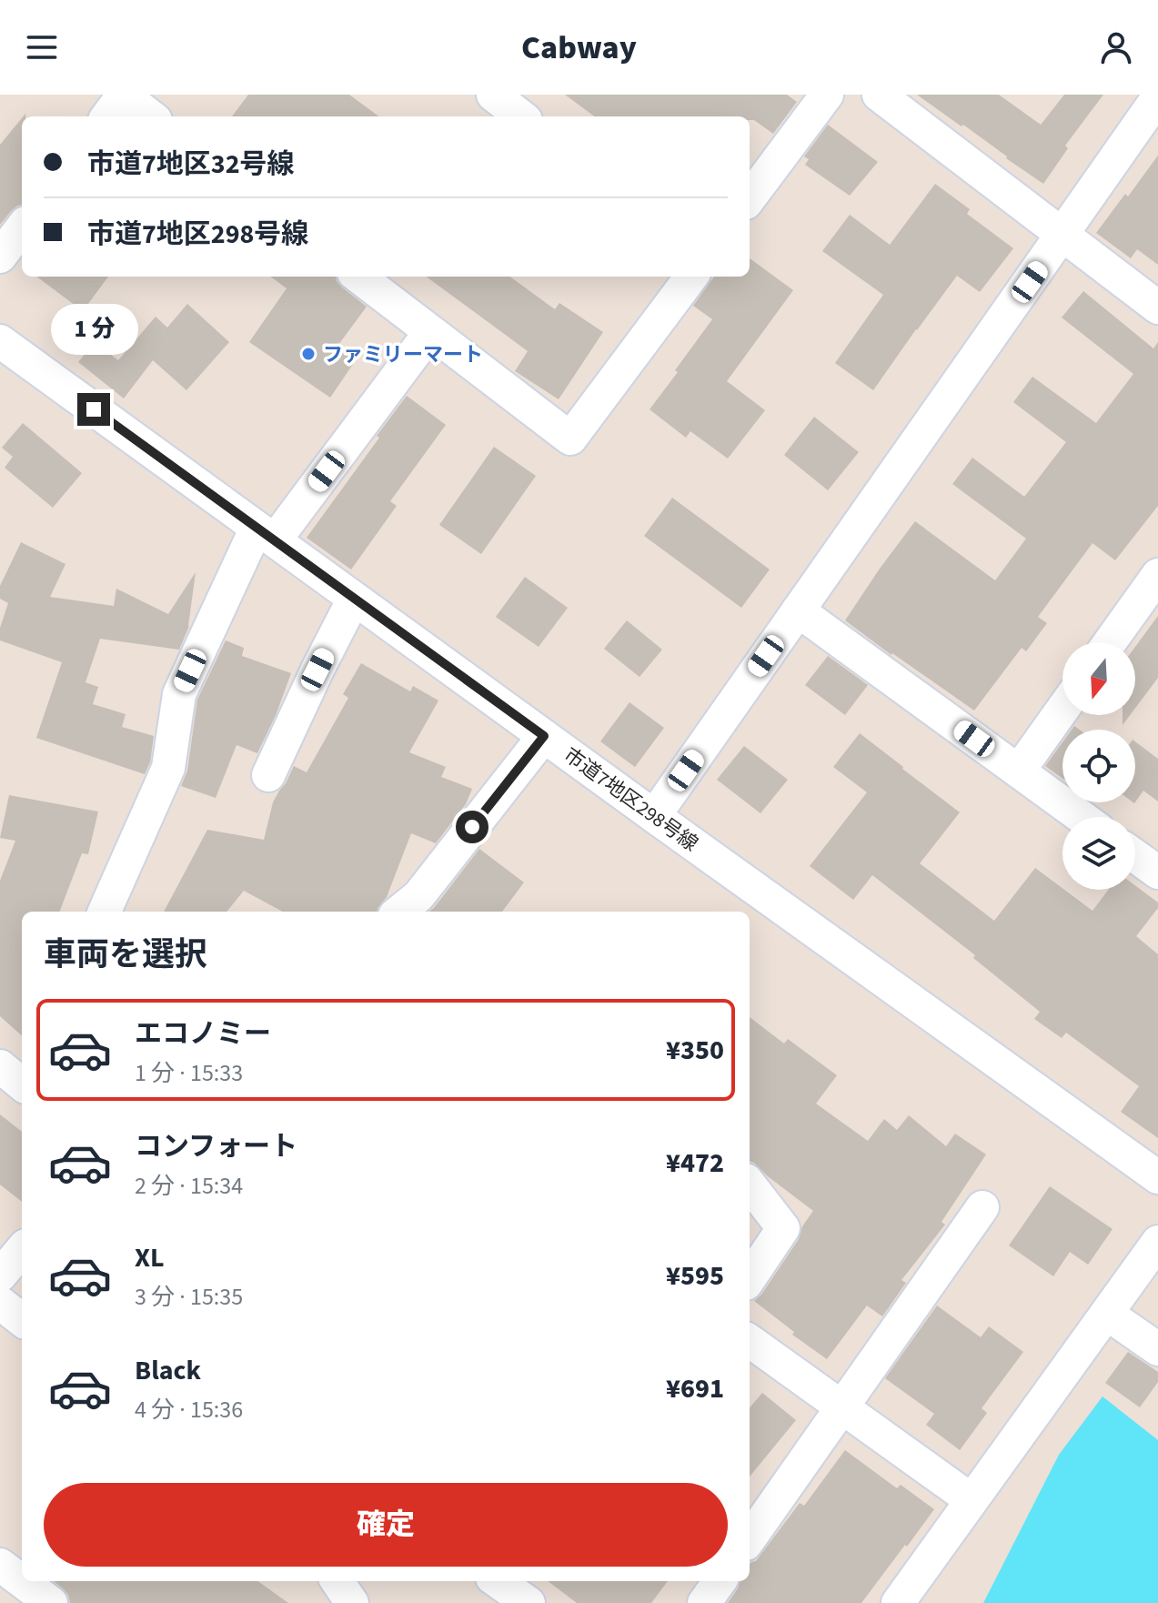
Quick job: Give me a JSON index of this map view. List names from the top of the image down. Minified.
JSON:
{"streets":{"street":["市道7地区298号線"]},"places":["ファミリーマート"],"north":"bottom","page":{"header":"Cabway","banner":["市道7地区32号線","市道7地区298号線"],"bubble":"1 分","heading":"車両を選択","list":[{"name":"エコノミー","note":"1 分 · 15:33","value":"¥350"},{"name":"コンフォート","note":"2 分 · 15:34","value":"¥472"},{"name":"XL","note":"3 分 · 15:35","value":"¥595"},{"name":"Black","note":"4 分 · 15:36","value":"¥691"}],"buttons":"確定"}}
